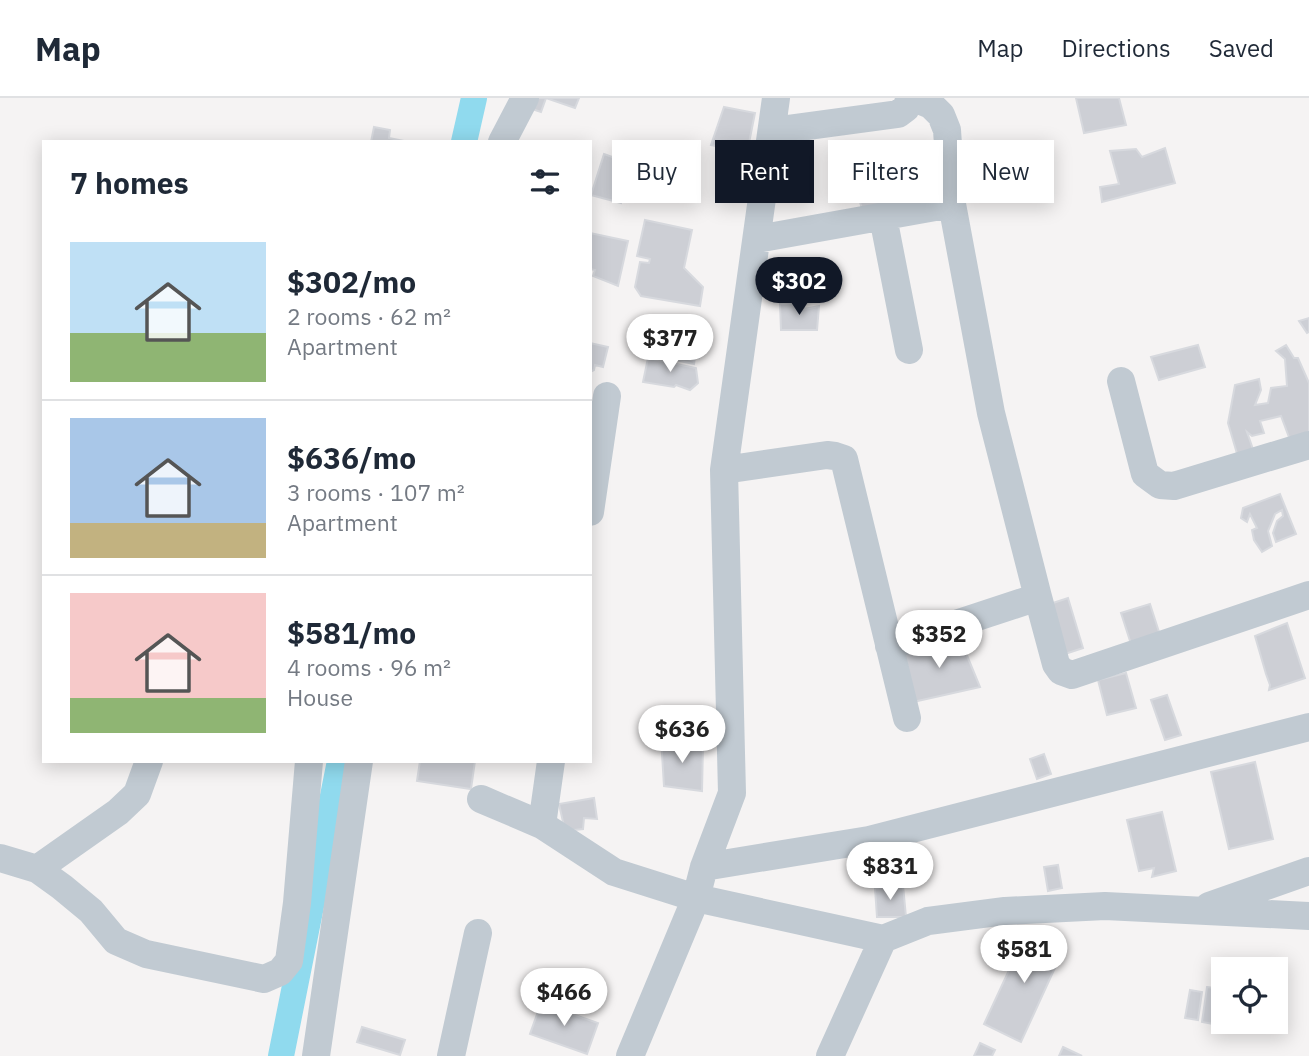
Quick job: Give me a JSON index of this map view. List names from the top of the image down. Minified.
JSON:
{"page":{"header":"Map","nav":["Map","Directions","Saved"],"chip":["Buy","Rent","Filters","New"],"heading":"7 homes","list":[{"name":"$302/mo","note":"2 rooms · 62 m² · Apartment"},{"name":"$636/mo","note":"3 rooms · 107 m² · Apartment"},{"name":"$581/mo","note":"4 rooms · 96 m² · House"}],"price":["$302","$377","$352","$636","$831","$581","$466"]}}
